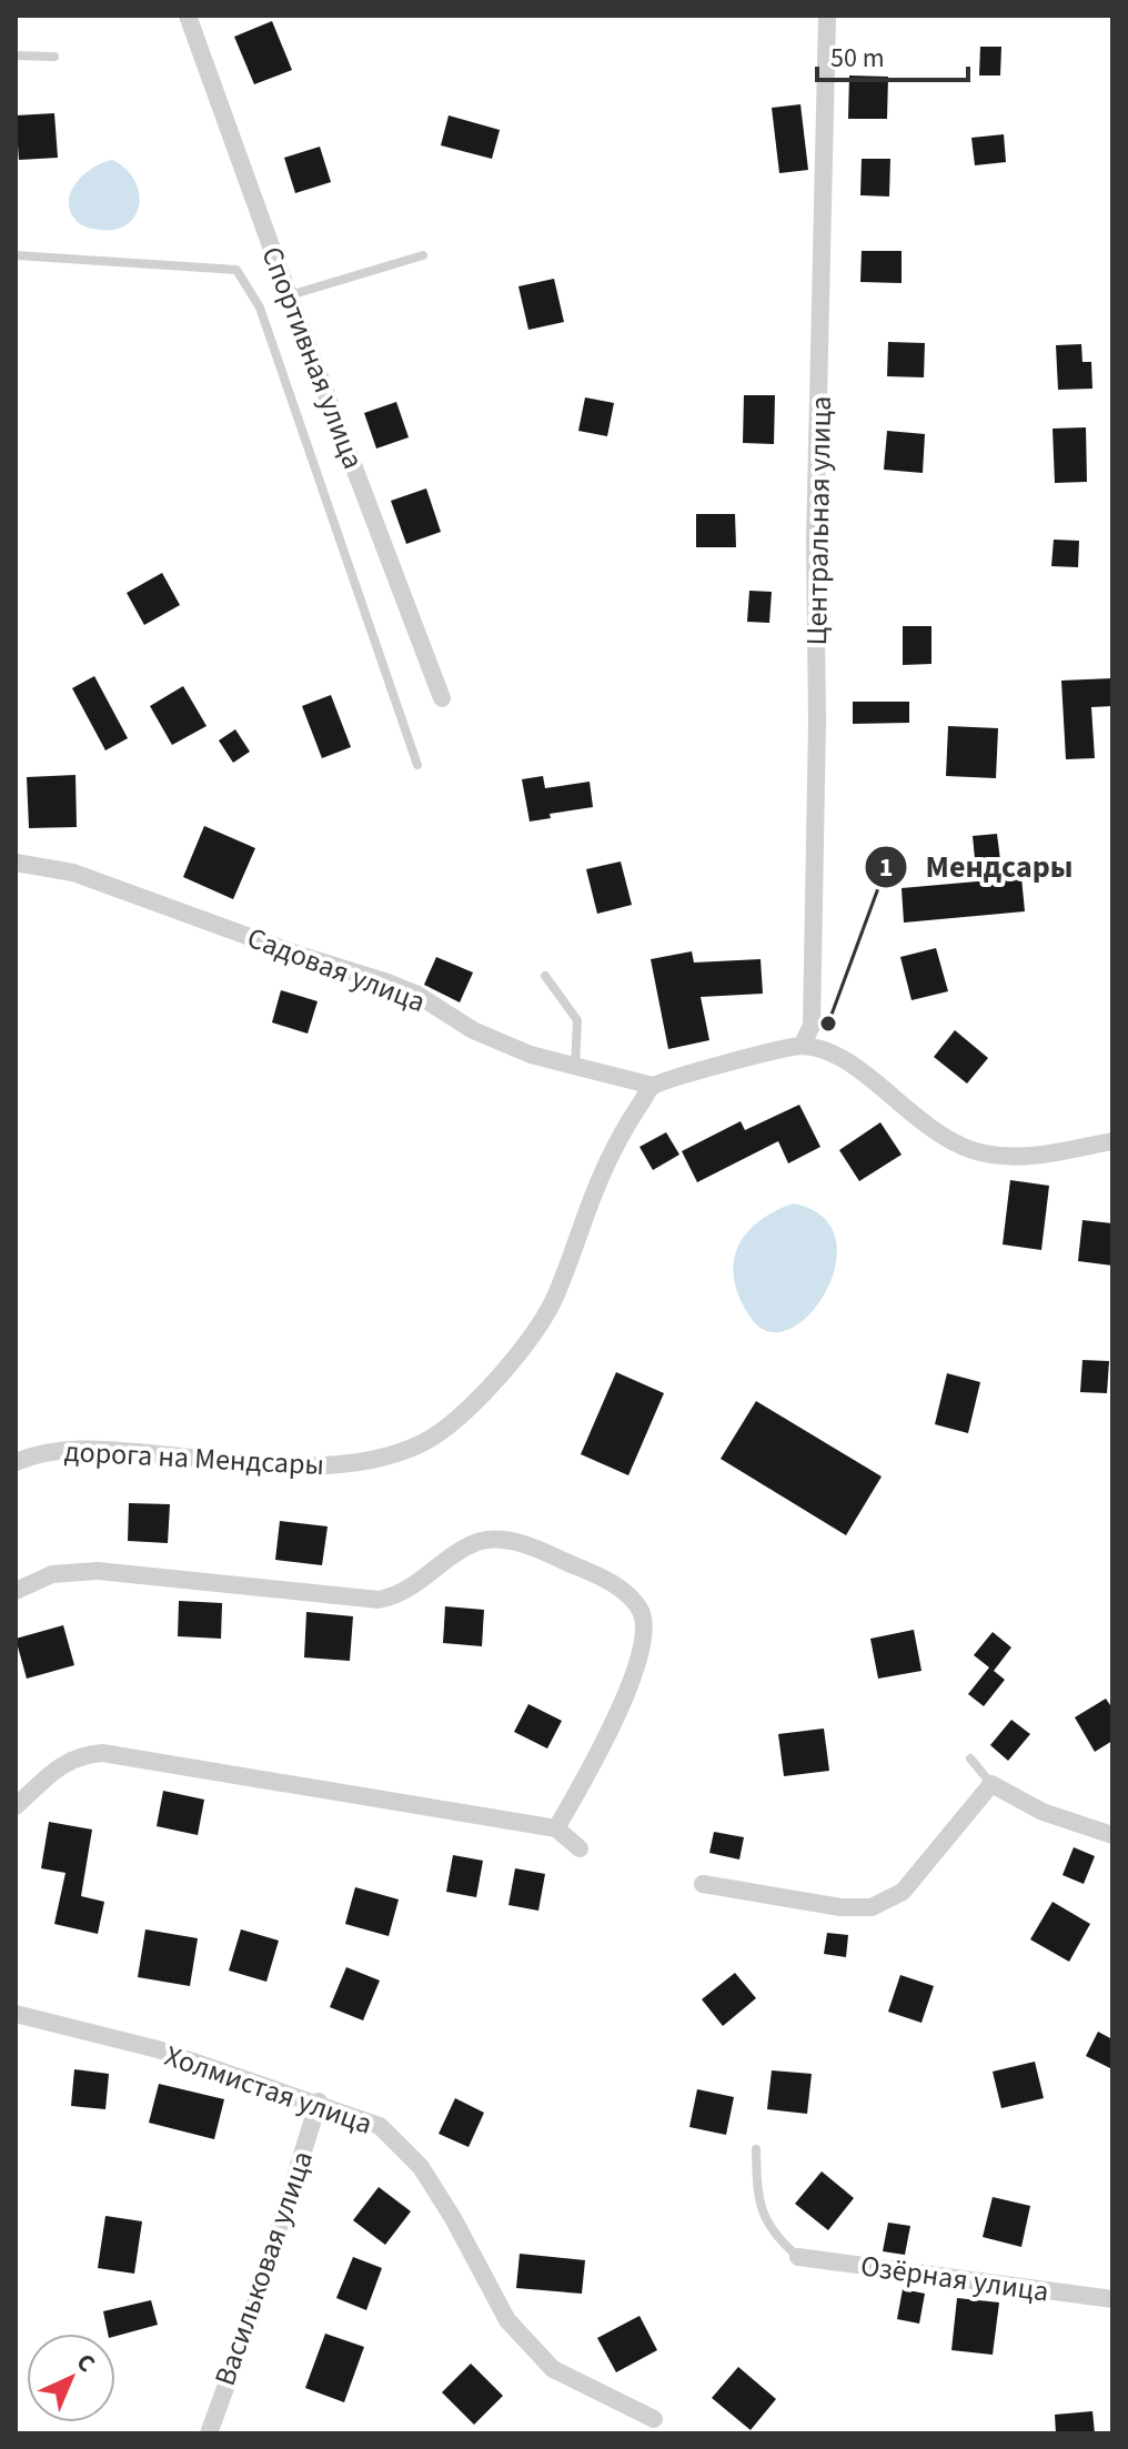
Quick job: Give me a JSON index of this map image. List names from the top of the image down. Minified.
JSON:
{"streets":{"street":["Спортивная улица","Центральная улица","Садовая улица","дорога на Мендсары","Холмистая улица","Васильковая улица","Озёрная улица"]},"crossings":[["Садовая улица","дорога на Мендсары"],["Холмистая улица","Васильковая улица"]],"places":["Мендсары"],"scale_bar":"50 m","north":"top right"}
